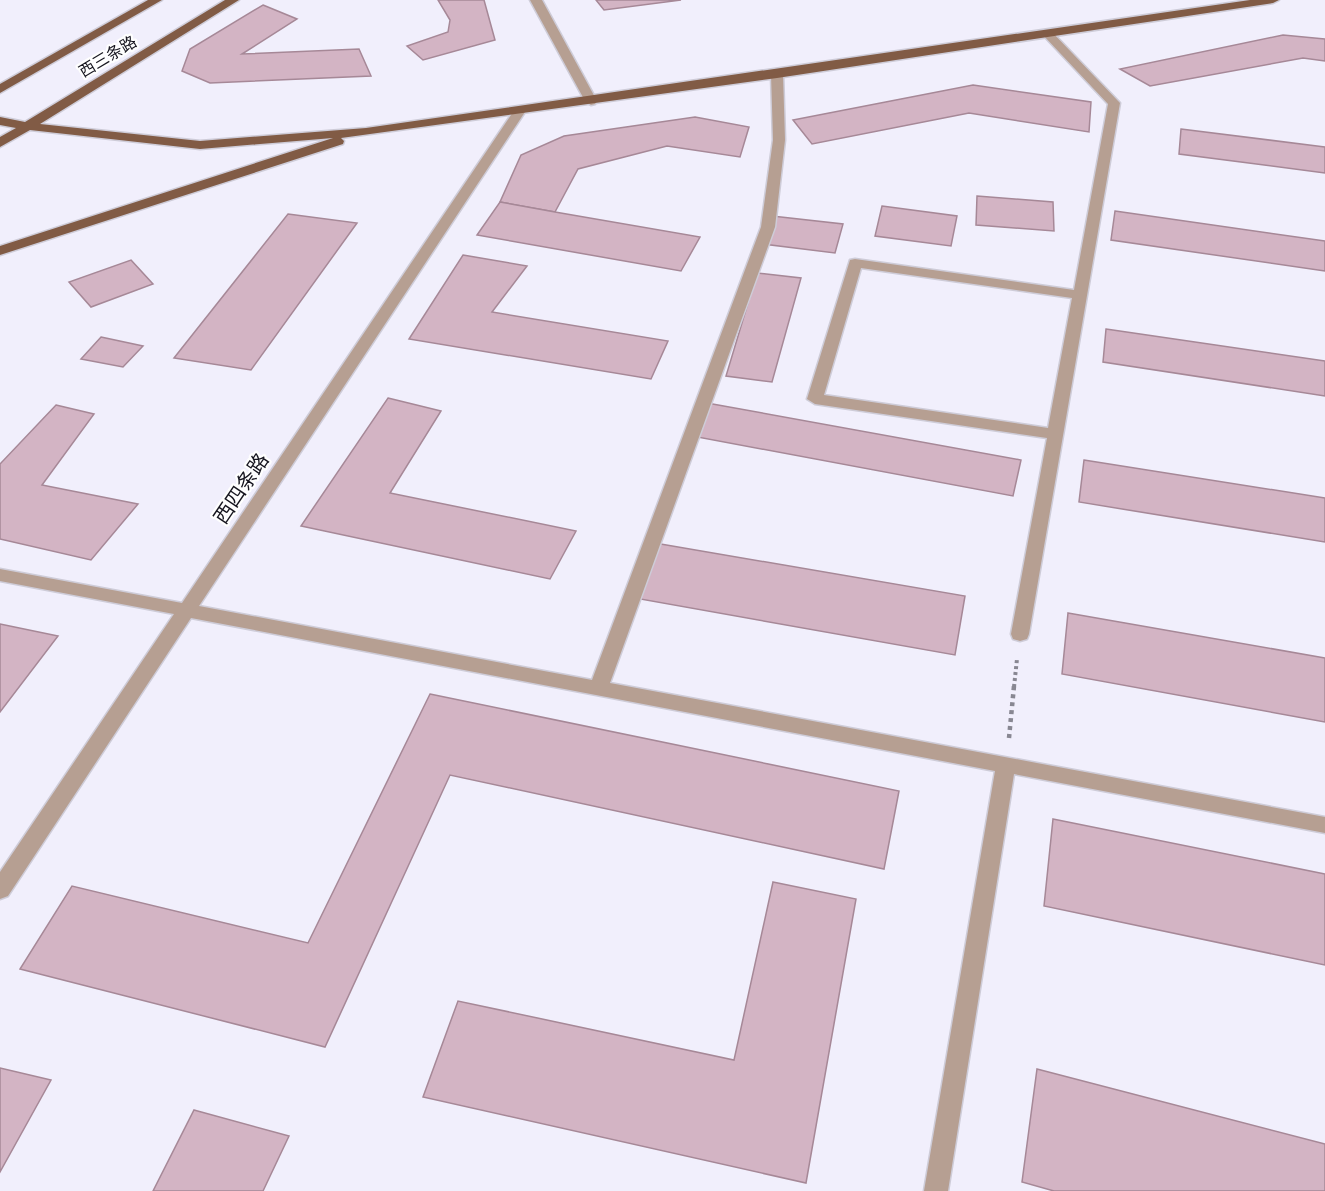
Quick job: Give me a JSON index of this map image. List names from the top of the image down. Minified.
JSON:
{"streets":{"main road":["西三条路"],"street":["西四条路"]}}
